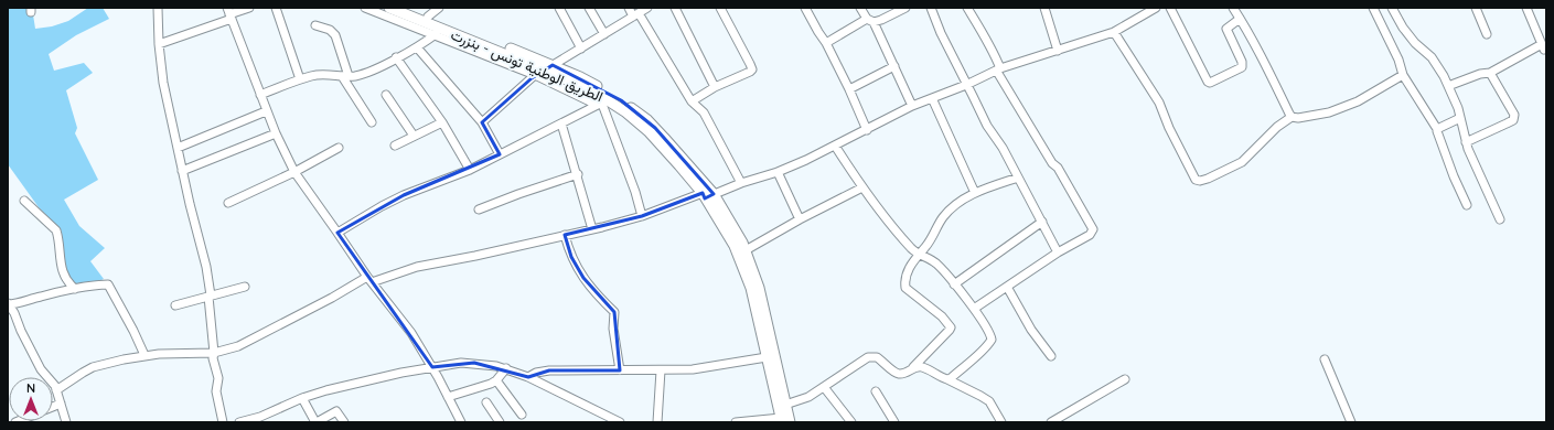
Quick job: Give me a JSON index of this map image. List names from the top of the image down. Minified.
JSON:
{"streets":{"main road":["الطريق الوطنية تونس - بنزرت"]},"north":"top"}
